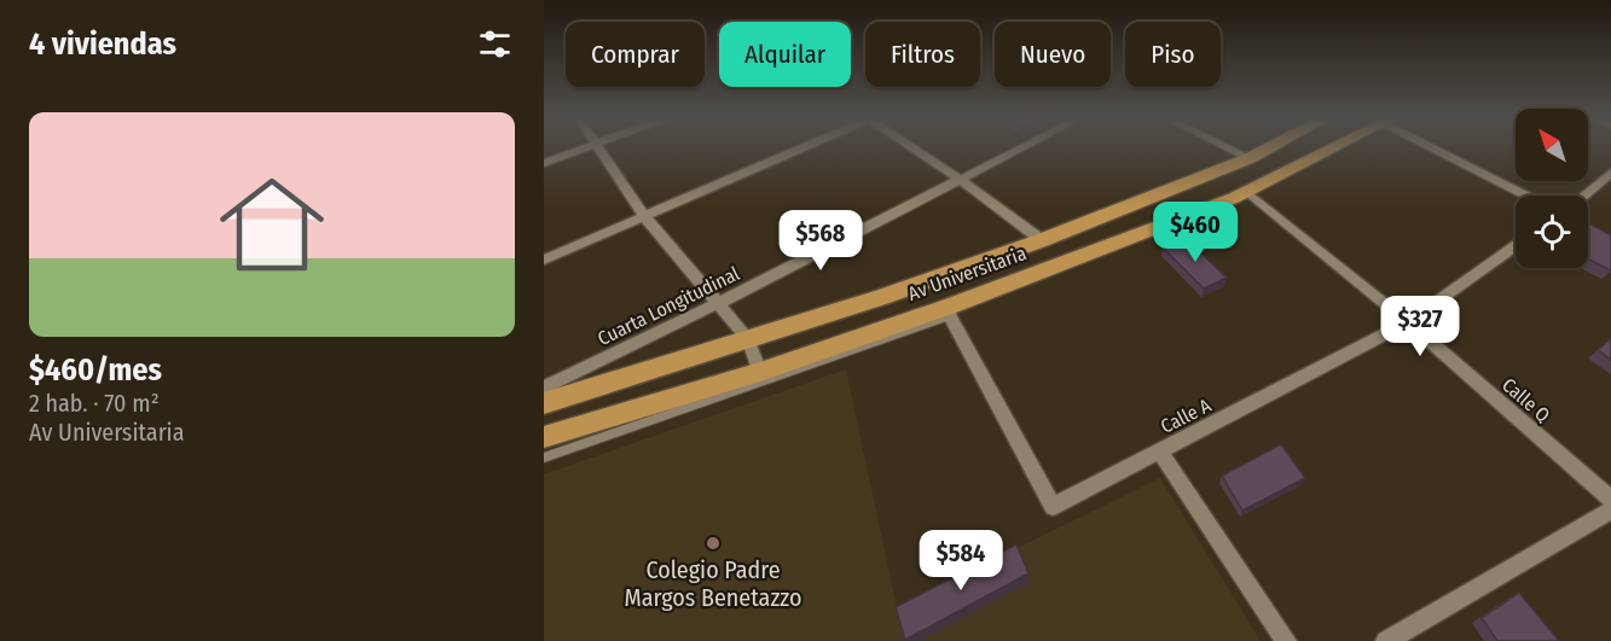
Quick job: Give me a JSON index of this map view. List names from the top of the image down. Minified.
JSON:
{"streets":{"highway":["Av Universitaria"],"street":["Cuarta Longitudinal","Calle Q","Calle A"]},"crossings":[["Av Universitaria","Calle Q"],["Av Universitaria","Calle A"],["Calle Q","Calle A"]],"places":["Colegio Padre Margos Benetazzo"],"north":"top left","page":{"heading":"4 viviendas","chip":["Comprar","Alquilar","Filtros","Nuevo","Piso"],"list":[{"name":"$460/mes","note":"2 hab. · 70 m² · Av Universitaria"}],"price":["$460","$568","$327","$584"]}}
